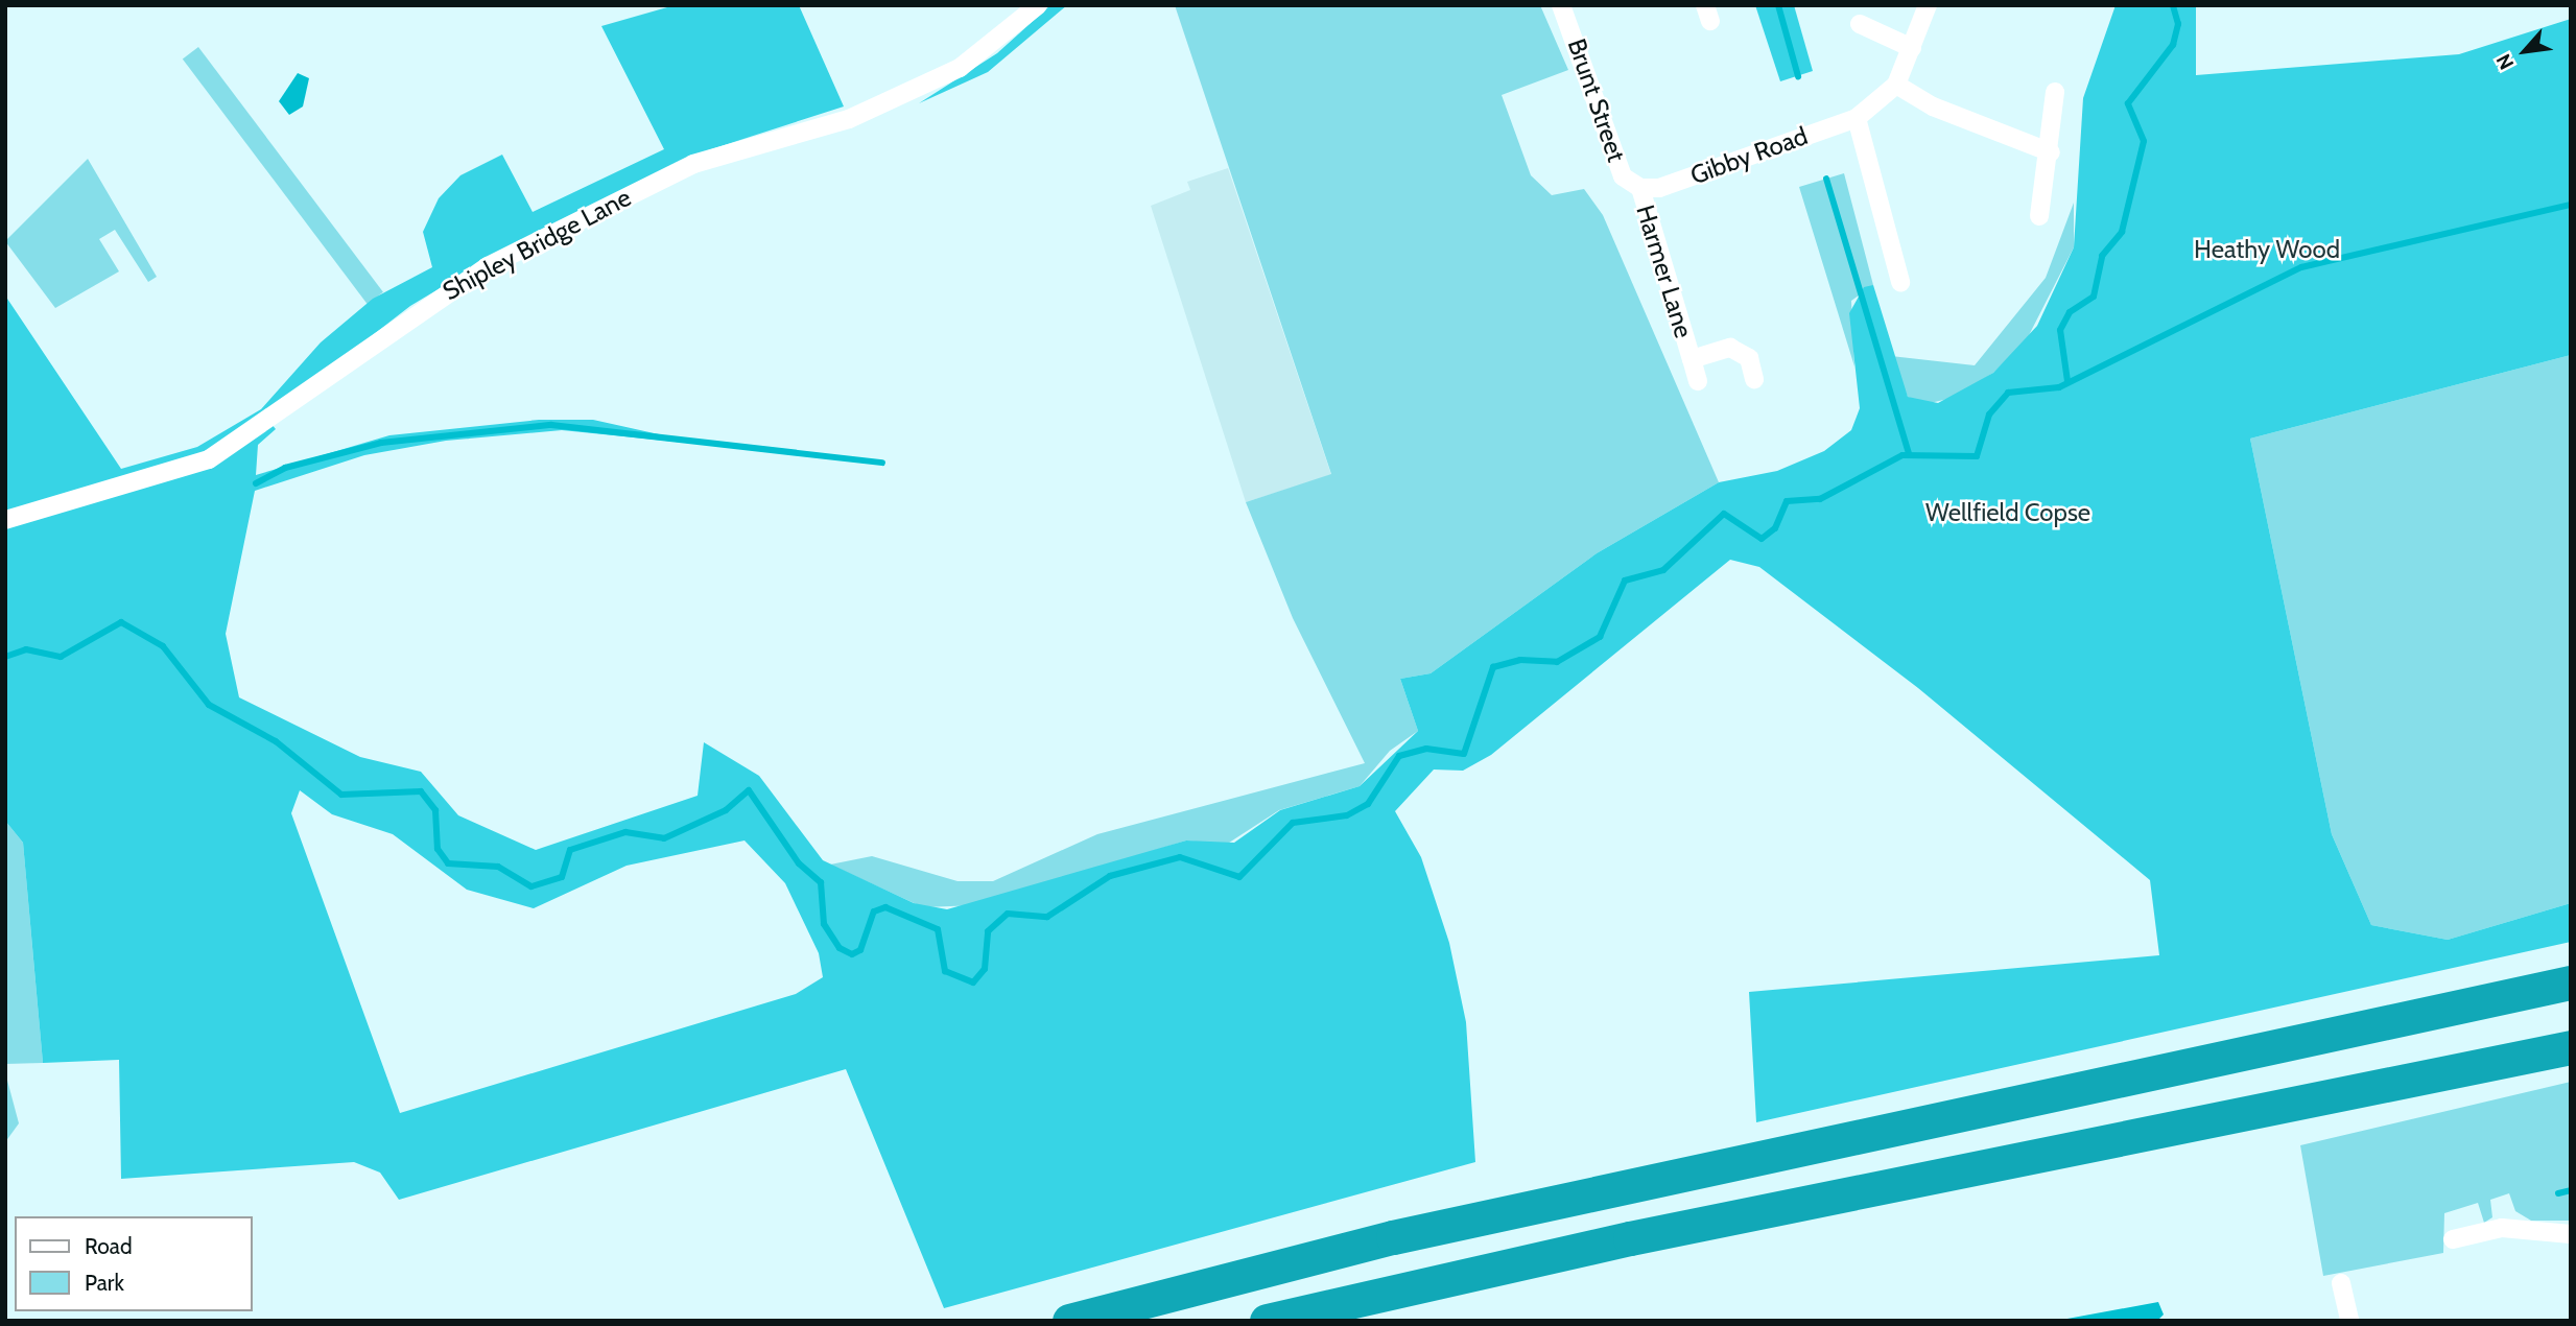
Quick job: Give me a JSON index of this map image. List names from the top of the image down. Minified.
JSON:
{"streets":{"street":["Brunt Street","Gibby Road","Shipley Bridge Lane","Harmer Lane"]},"crossings":[["Brunt Street","Gibby Road"],["Brunt Street","Harmer Lane"],["Gibby Road","Harmer Lane"]],"parks":["Heathy Wood","Wellfield Copse"],"legend":["Road","Park"],"north":"bottom left"}
